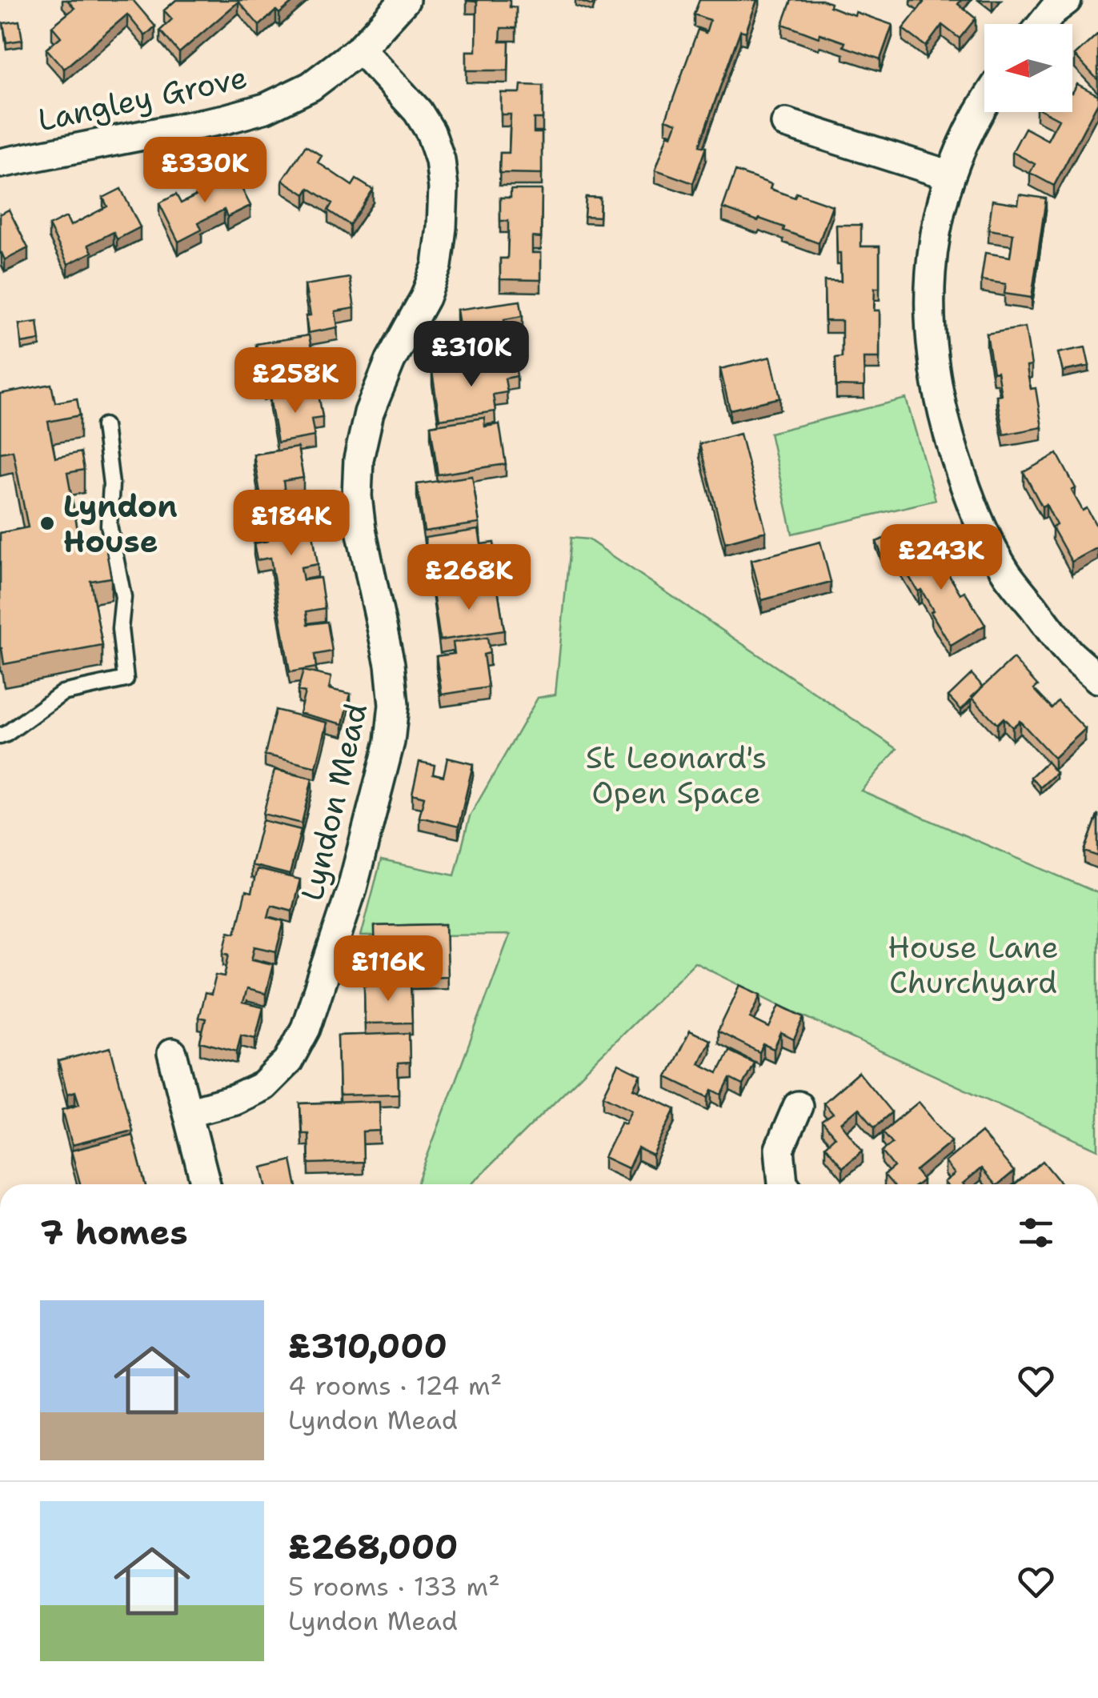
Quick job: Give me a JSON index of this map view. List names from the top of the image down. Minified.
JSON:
{"streets":{"street":["Langley Grove","Lyndon Mead"]},"crossings":[["Langley Grove","Lyndon Mead"]],"parks":["St Leonard's Open Space","House Lane Churchyard"],"places":["Lyndon House"],"north":"left","page":{"price":["£330K","£310K","£258K","£184K","£243K","£268K","£116K"],"heading":"7 homes","list":[{"name":"£310,000","note":"4 rooms · 124 m² · Lyndon Mead"},{"name":"£268,000","note":"5 rooms · 133 m² · Lyndon Mead"}]}}
